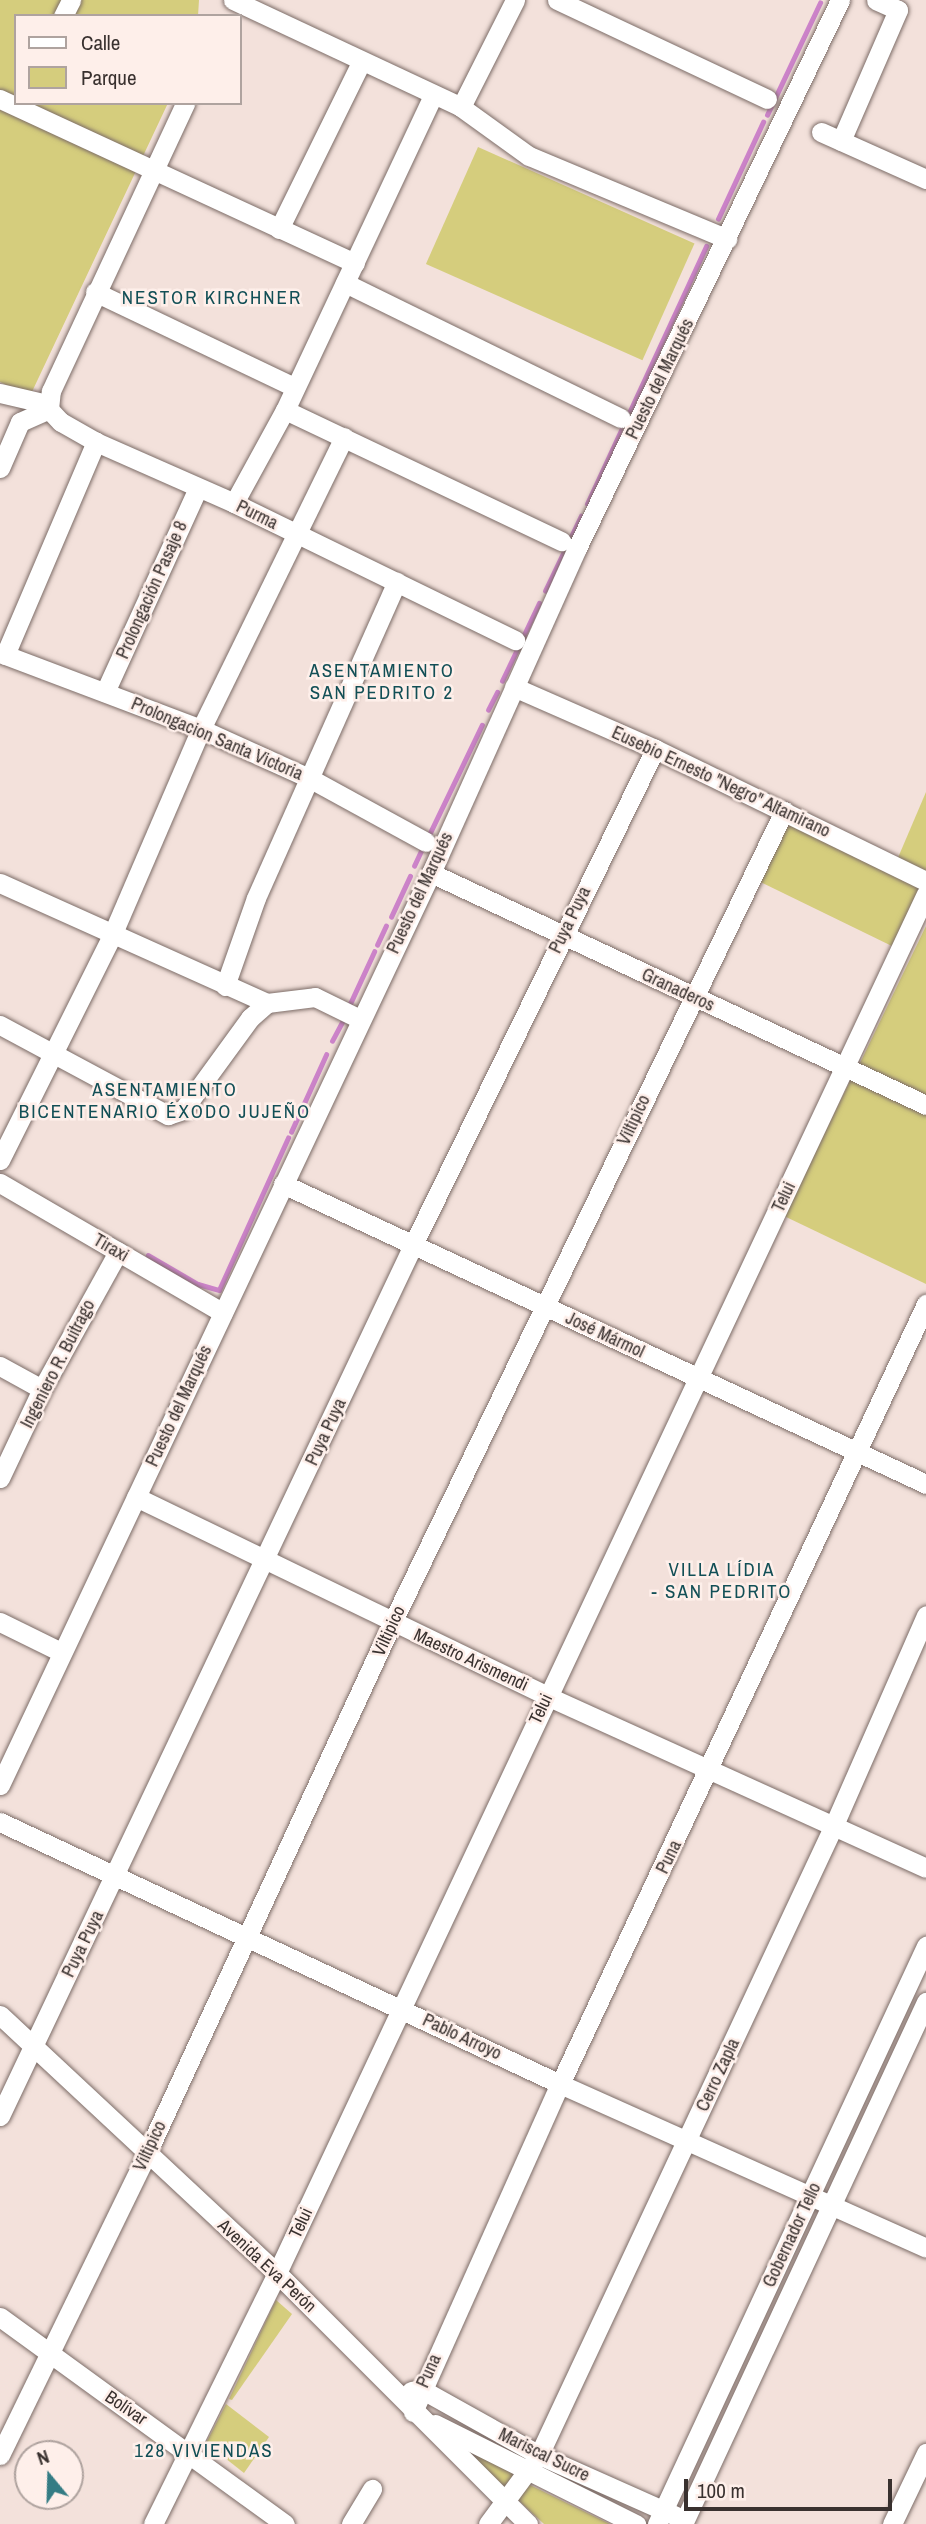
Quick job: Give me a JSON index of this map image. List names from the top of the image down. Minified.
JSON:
{"streets":{"street":["Puesto del Marqués","Purma","Prolongación Pasaje 8","Prolongacion Santa Victoria","Eusebio Ernesto \"Negro\" Altamirano","Puya Puya","Granaderos","Viltipico","Telui","Tiraxi","José Mármol","Ingeniero R. Buitrago","Maestro Arismendi","Puna","Pablo Arroyo","Cerro Zapla","Gobernador Tello","Avenida Eva Perón","Bolívar","Mariscal Sucre"]},"crossings":[["Puesto del Marqués","Eusebio Ernesto \"Negro\" Altamirano"],["Puesto del Marqués","Granaderos"],["Puesto del Marqués","Tiraxi"],["Puesto del Marqués","José Mármol"],["Puesto del Marqués","Maestro Arismendi"],["Purma","Prolongación Pasaje 8"],["Prolongación Pasaje 8","Prolongacion Santa Victoria"],["Eusebio Ernesto \"Negro\" Altamirano","Puya Puya"],["Eusebio Ernesto \"Negro\" Altamirano","Viltipico"],["Puya Puya","Granaderos"],["Puya Puya","José Mármol"],["Puya Puya","Maestro Arismendi"],["Puya Puya","Pablo Arroyo"],["Puya Puya","Avenida Eva Perón"],["Granaderos","Viltipico"],["Granaderos","Telui"],["Viltipico","José Mármol"],["Viltipico","Maestro Arismendi"],["Viltipico","Pablo Arroyo"],["Viltipico","Avenida Eva Perón"],["Viltipico","Bolívar"],["Telui","José Mármol"],["Telui","Maestro Arismendi"],["Telui","Pablo Arroyo"],["Telui","Avenida Eva Perón"],["Telui","Bolívar"],["Tiraxi","Ingeniero R. Buitrago"],["José Mármol","Puna"],["Maestro Arismendi","Puna"],["Maestro Arismendi","Cerro Zapla"],["Puna","Pablo Arroyo"],["Puna","Avenida Eva Perón"],["Puna","Mariscal Sucre"],["Pablo Arroyo","Cerro Zapla"],["Pablo Arroyo","Gobernador Tello"],["Cerro Zapla","Avenida Eva Perón"],["Cerro Zapla","Mariscal Sucre"],["Gobernador Tello","Mariscal Sucre"],["Avenida Eva Perón","Mariscal Sucre"]],"districts":["NESTOR KIRCHNER","ASENTAMIENTO SAN PEDRITO 2","ASENTAMIENTO BICENTENARIO ÉXODO JUJEÑO","VILLA LÍDIA - SAN PEDRITO","128 VIVIENDAS"],"legend":["Calle","Parque"],"scale_bar":"100 m","north":"top"}
